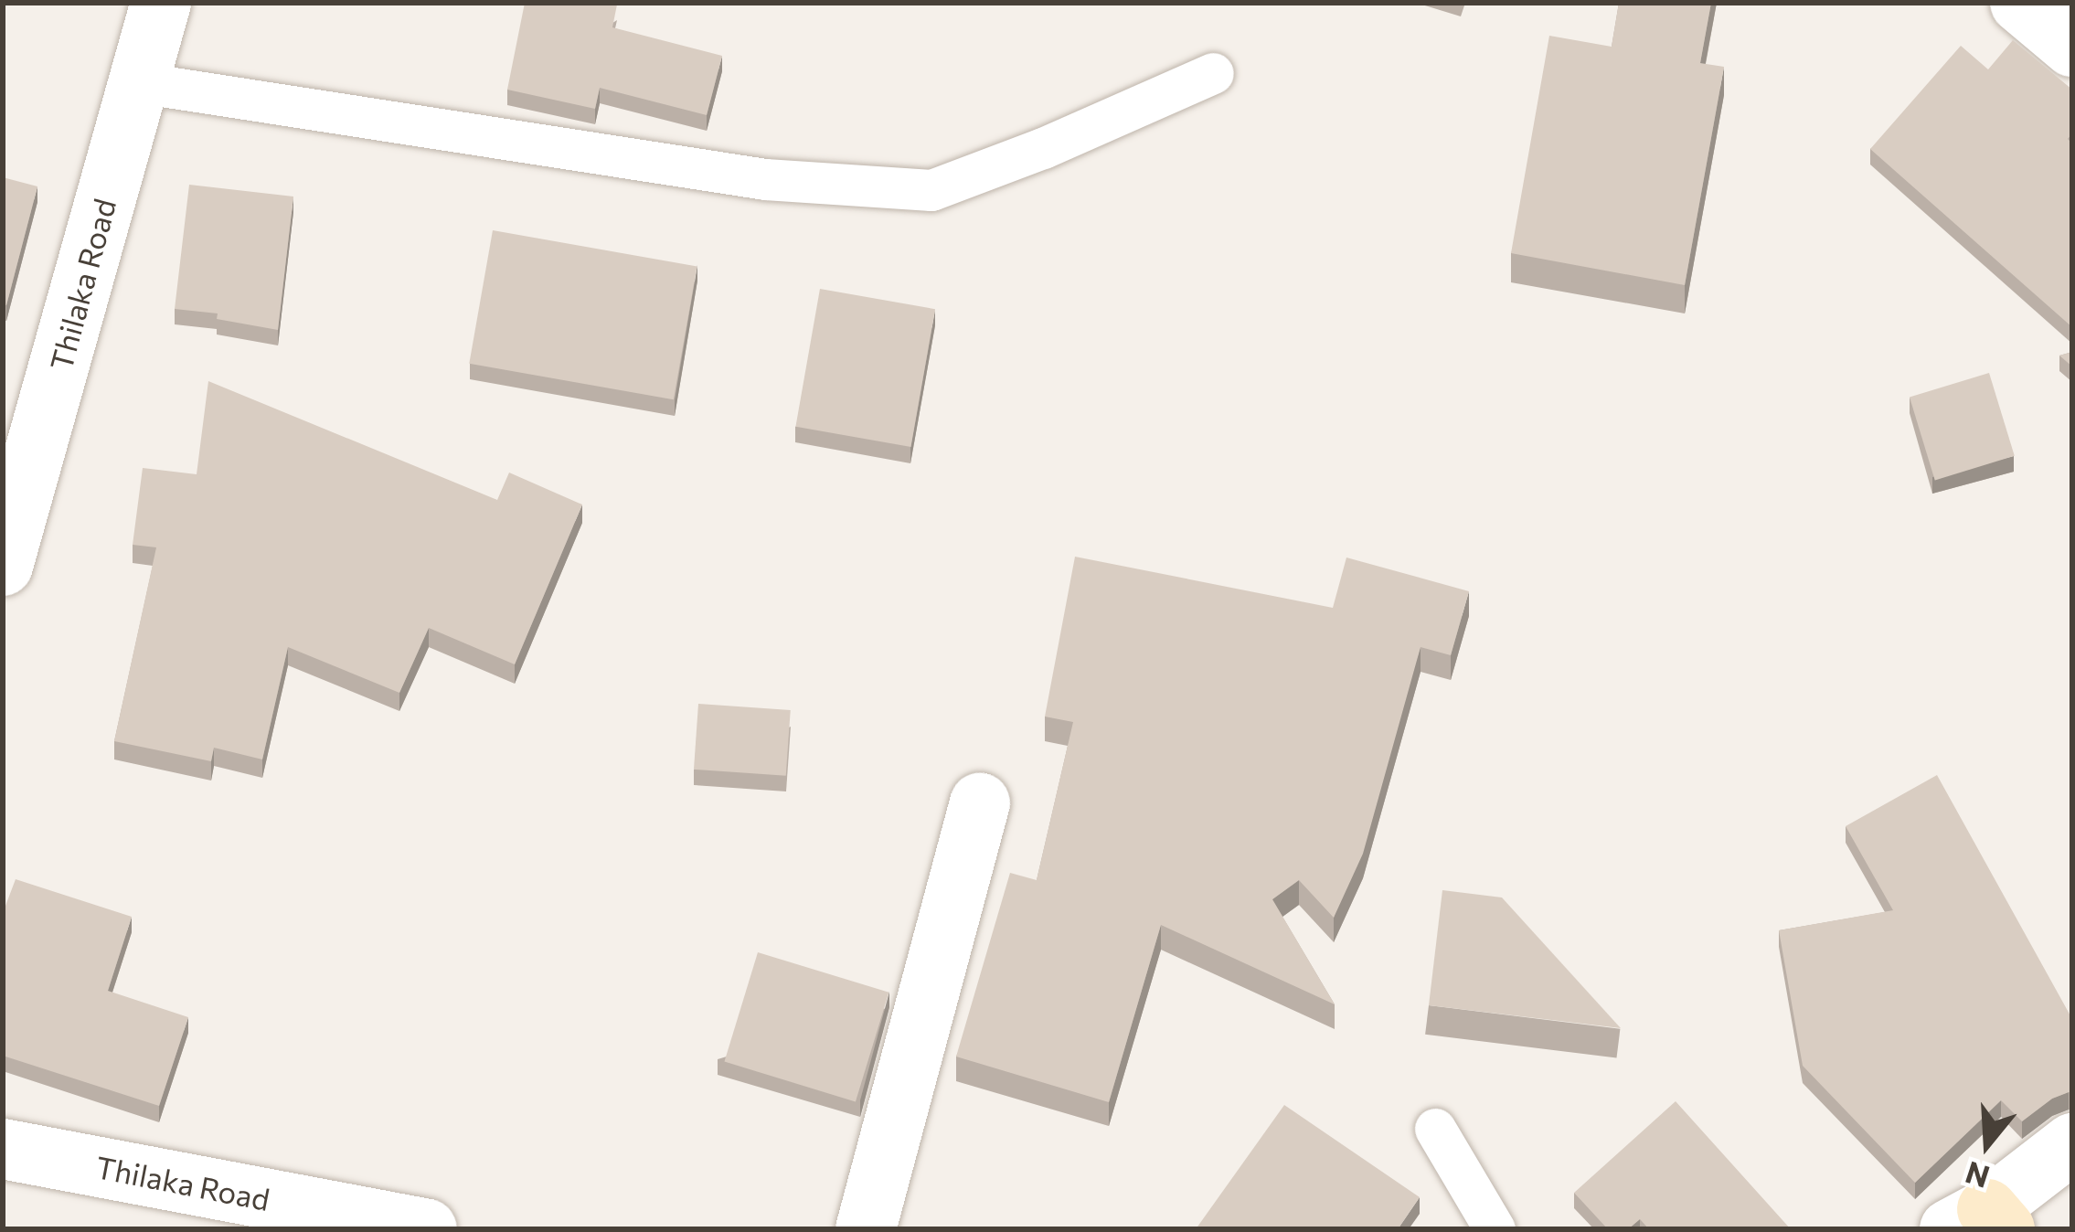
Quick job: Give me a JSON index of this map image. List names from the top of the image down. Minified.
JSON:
{"streets":{"street":["Thilaka Road"]},"north":"bottom"}
